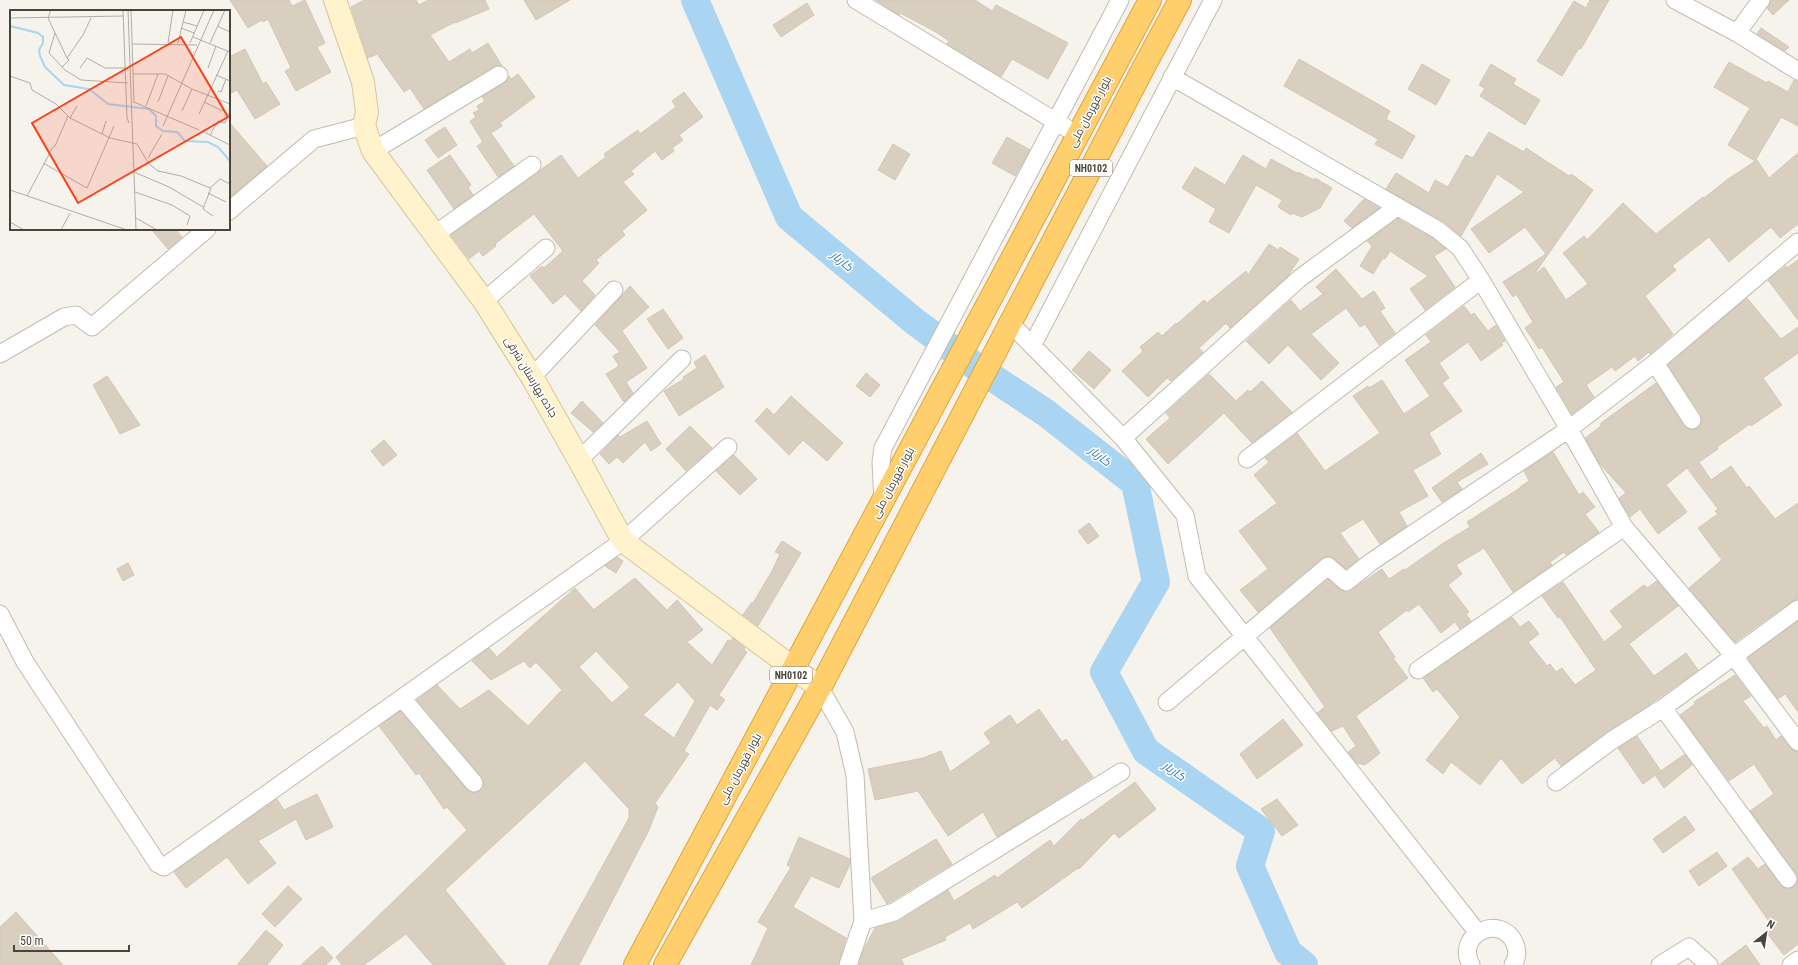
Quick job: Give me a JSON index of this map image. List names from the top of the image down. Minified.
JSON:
{"streets":{"highway":["بلوار قهرمان ملی","NH0102"],"street":["جاده بهارستان شرقی"]},"crossings":[["بلوار قهرمان ملی","جاده بهارستان شرقی"],["NH0102","جاده بهارستان شرقی"]],"water":["کاربار"],"scale_bar":"50 m","north":"top right"}
